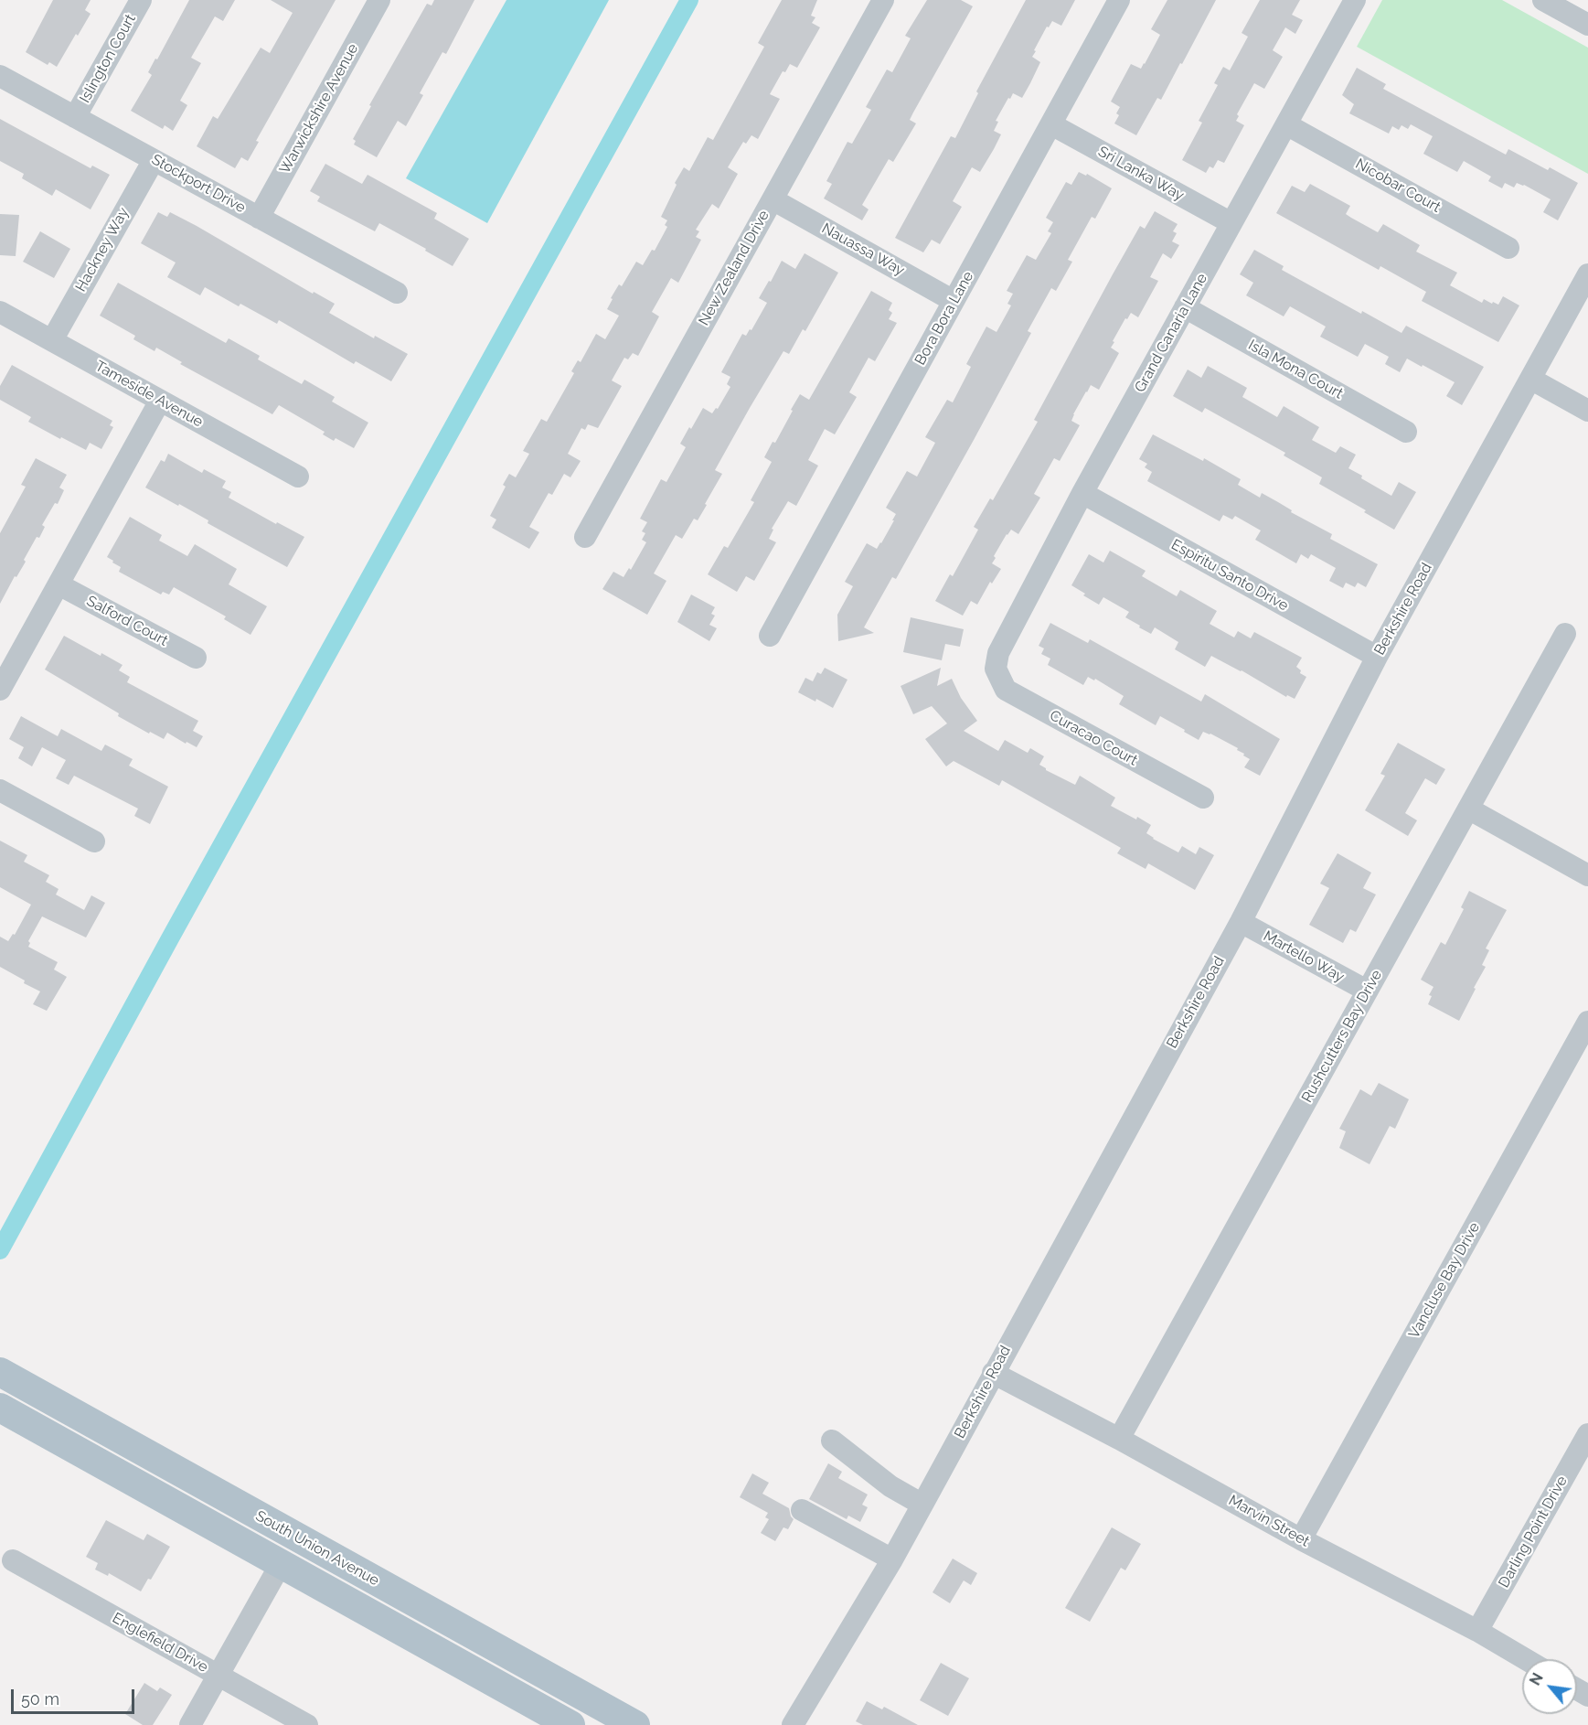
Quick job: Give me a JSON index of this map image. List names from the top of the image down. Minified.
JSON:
{"streets":{"main road":["South Union Avenue"],"street":["Islington Court","Warwickshire Avenue","Sri Lanka Way","Stockport Drive","Nicobar Court","Hackney Way","Nauassa Way","New Zealand Drive","Bora Bora Lane","Grand Canaria Lane","Isla Mona Court","Tameside Avenue","Espiritu Santo Drive","Berkshire Road","Salford Court","Curacao Court","Martello Way","Rushcutters Bay Drive","Vancluse Bay Drive","Marvin Street","Darling Point Drive","Englefield Drive"]},"crossings":[["Islington Court","Stockport Drive"],["Warwickshire Avenue","Stockport Drive"],["Sri Lanka Way","Bora Bora Lane"],["Sri Lanka Way","Grand Canaria Lane"],["Stockport Drive","Hackney Way"],["Nicobar Court","Grand Canaria Lane"],["Hackney Way","Tameside Avenue"],["Nauassa Way","New Zealand Drive"],["Nauassa Way","Bora Bora Lane"],["Grand Canaria Lane","Isla Mona Court"],["Grand Canaria Lane","Espiritu Santo Drive"],["Grand Canaria Lane","Curacao Court"],["Espiritu Santo Drive","Berkshire Road"],["Berkshire Road","Martello Way"],["Berkshire Road","Marvin Street"],["Martello Way","Rushcutters Bay Drive"],["Rushcutters Bay Drive","Marvin Street"],["Vancluse Bay Drive","Marvin Street"],["Marvin Street","Darling Point Drive"]],"scale_bar":"50 m","north":"top left"}
